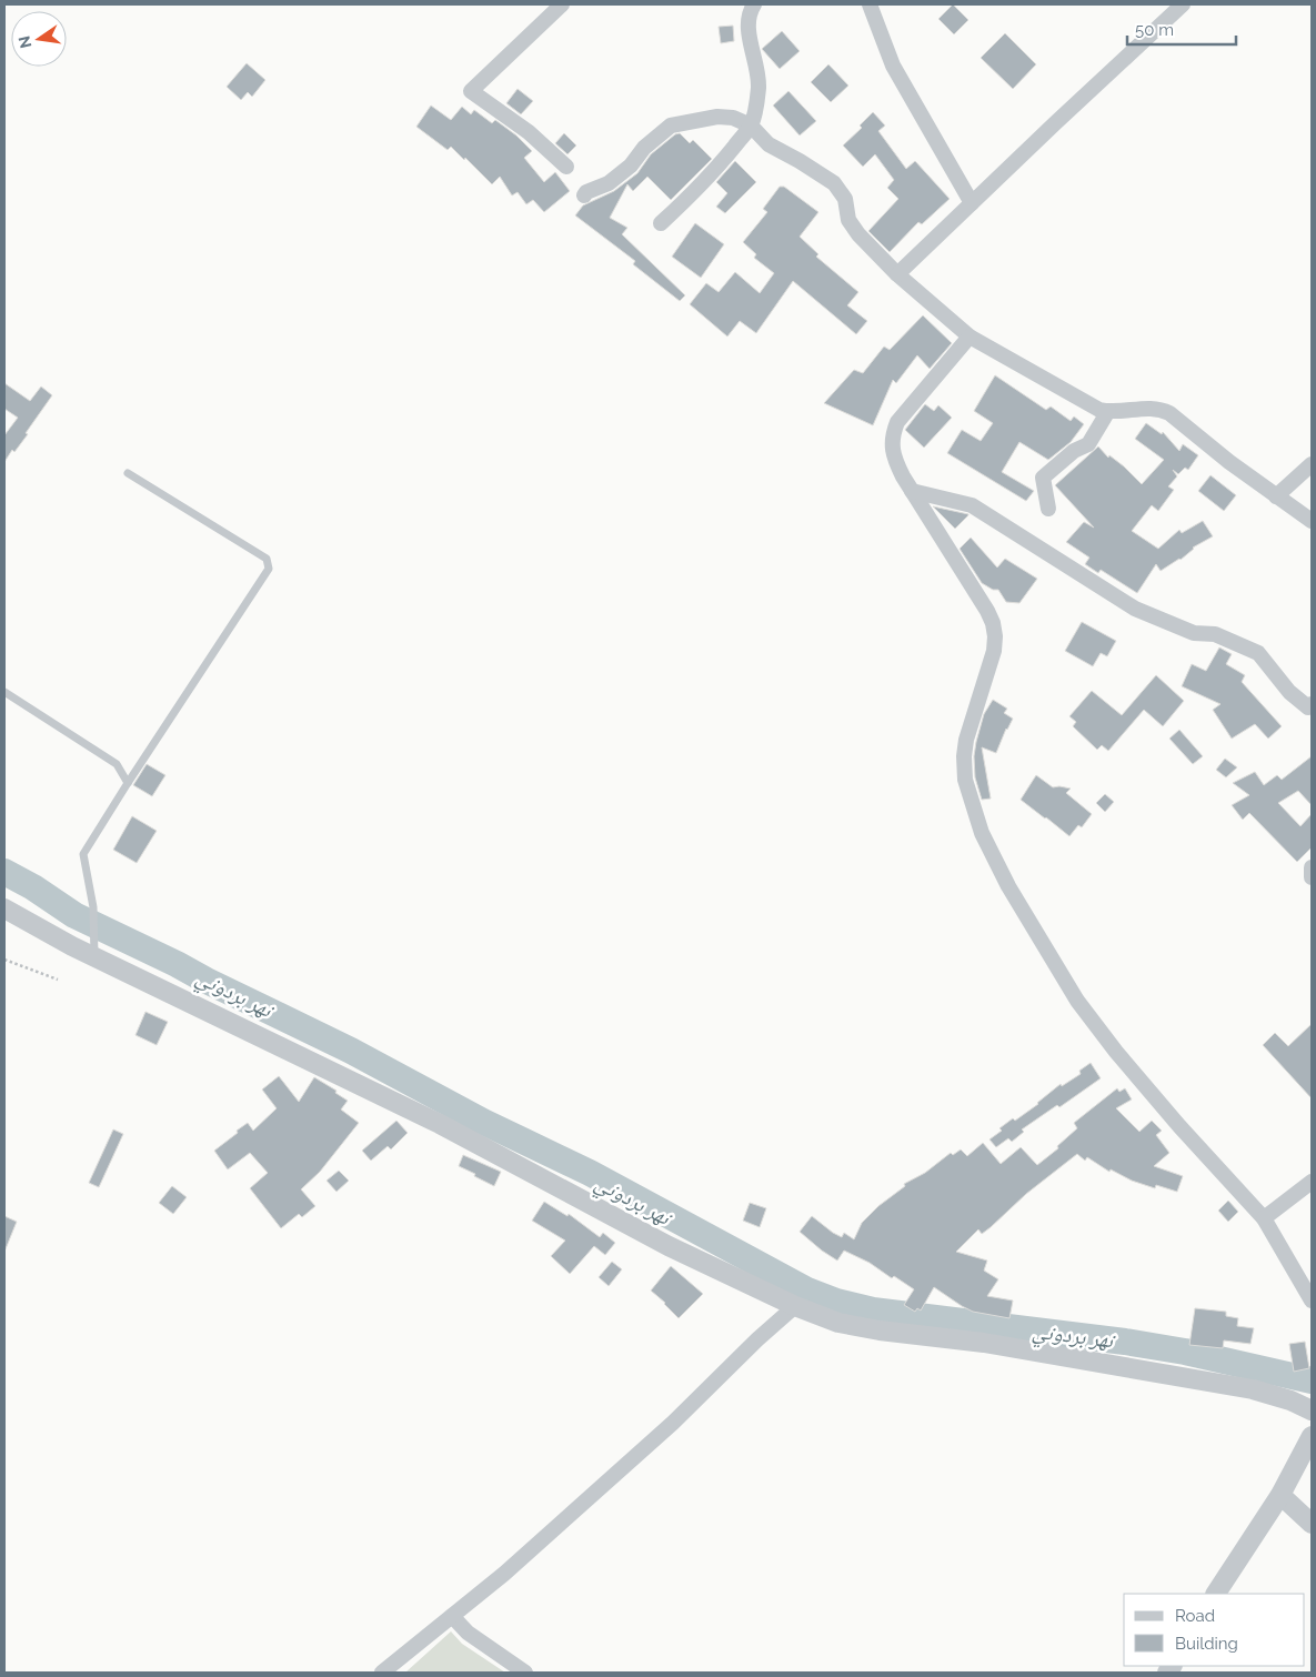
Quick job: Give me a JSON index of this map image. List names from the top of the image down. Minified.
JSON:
{"water":["نهر بردوني"],"legend":["Road","Building"],"scale_bar":"50 m","north":"left"}
